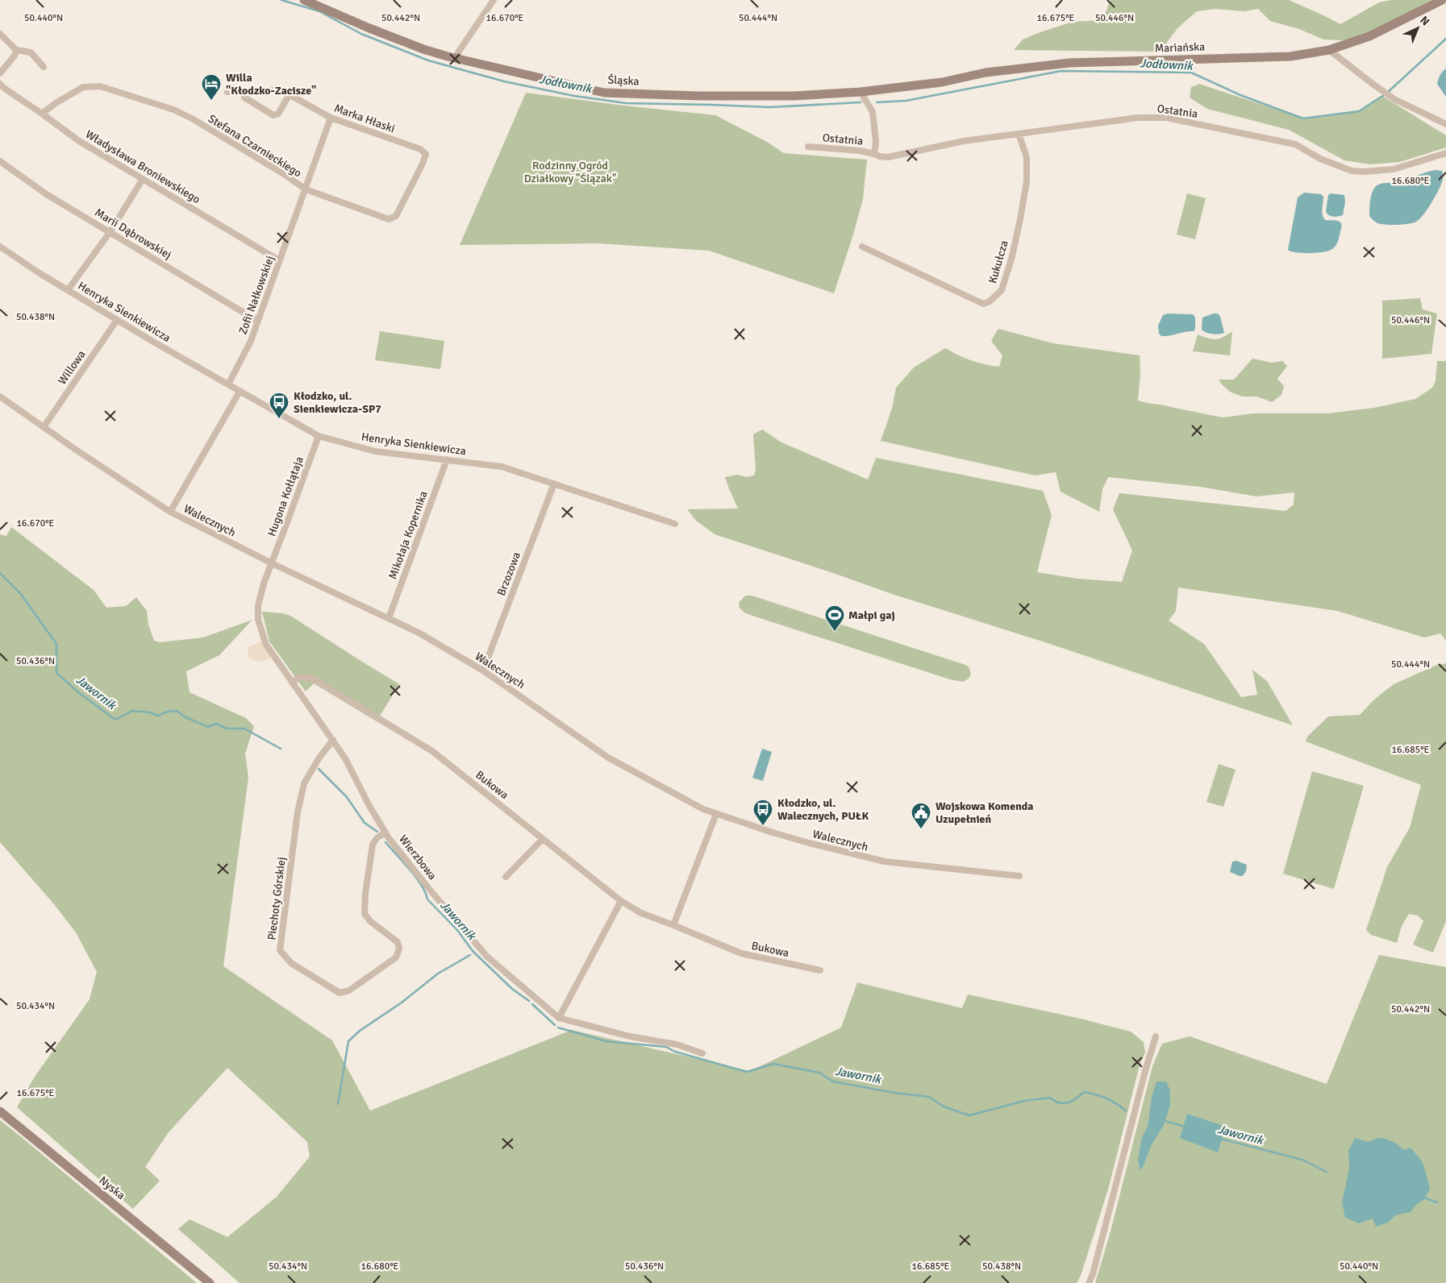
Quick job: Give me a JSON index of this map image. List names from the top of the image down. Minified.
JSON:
{"streets":{"street":["Mariańska","Śląska","Ostatnia","Marka Hłaski","Stefana Czarnieckiego","Władysława Broniewskiego","Marii Dąbrowskiej","Kukułcza","Zofii Nałkowskiej","Henryka Sienkiewicza","Willowa","Hugona Kołłątaja","Walecznych","Mikołaja Kopernika","Brzozowa","Bukowa","Wierzbowa","Piechoty Górskiej","Nyska"]},"crossings":[["Mariańska","Śląska"],["Mariańska","Ostatnia"],["Śląska","Ostatnia"],["Ostatnia","Kukułcza"],["Marka Hłaski","Stefana Czarnieckiego"],["Marka Hłaski","Zofii Nałkowskiej"],["Stefana Czarnieckiego","Władysława Broniewskiego"],["Stefana Czarnieckiego","Zofii Nałkowskiej"],["Władysława Broniewskiego","Zofii Nałkowskiej"],["Marii Dąbrowskiej","Zofii Nałkowskiej"],["Zofii Nałkowskiej","Henryka Sienkiewicza"],["Henryka Sienkiewicza","Willowa"],["Henryka Sienkiewicza","Hugona Kołłątaja"],["Henryka Sienkiewicza","Mikołaja Kopernika"],["Henryka Sienkiewicza","Brzozowa"],["Willowa","Walecznych"],["Hugona Kołłątaja","Walecznych"],["Hugona Kołłątaja","Wierzbowa"],["Walecznych","Mikołaja Kopernika"],["Walecznych","Brzozowa"],["Walecznych","Wierzbowa"],["Bukowa","Wierzbowa"],["Wierzbowa","Piechoty Górskiej"]],"water":["Jodłownik","Jawornik"],"parks":["Rodzinny Ogród Działkowy \"Ślązak\""],"places":{"hotel":["Willa \"Kłodzko-Zacisze\""],"bus stop":["Kłodzko, ul. Sienkiewicza-SP7","Kłodzko, ul. Walecznych, PUŁK"],"sports":["Małpi gaj"],"public building":["Wojskowa Komenda Uzupełnień"]},"north":"top right","coordinates":["50.440°N","50.442°N","50.444°N","50.446°N","16.670°E","16.675°E","16.680°E","50.438°N","50.436°N","16.685°E","50.434°N"]}
